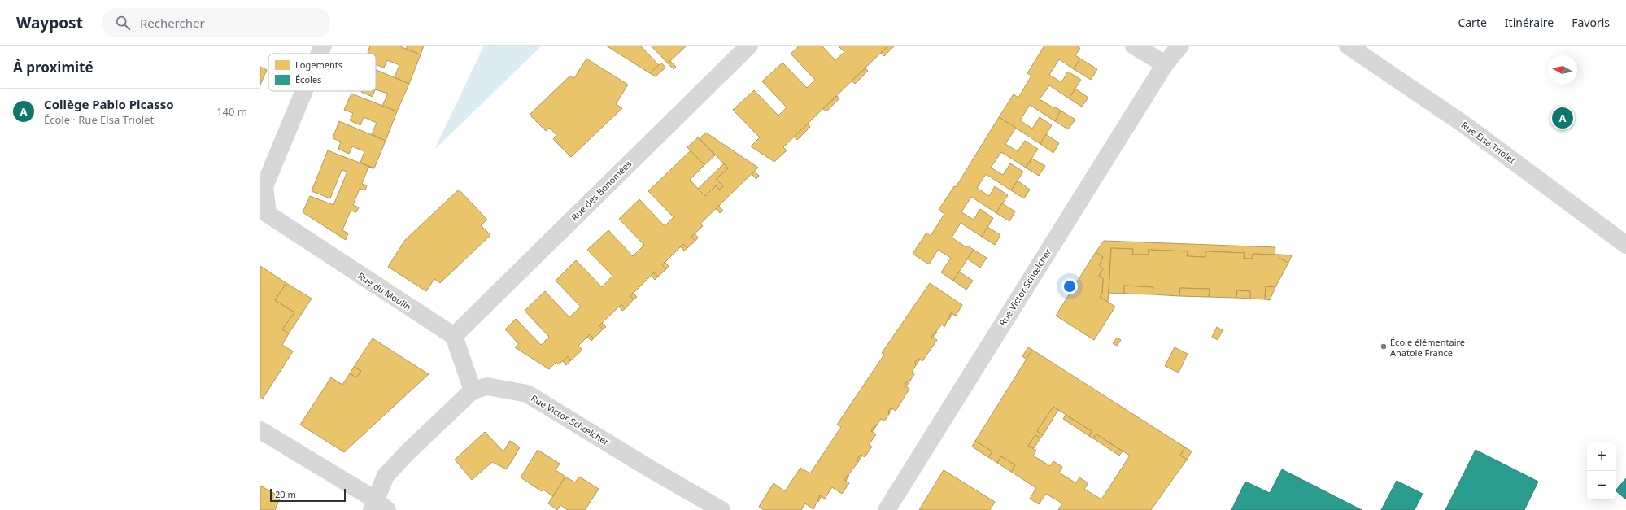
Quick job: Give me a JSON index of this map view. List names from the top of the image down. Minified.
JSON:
{"streets":{"street":["Rue Elsa Triolet","Rue des Bonomées","Rue Victor Schœlcher","Rue du Moulin"]},"crossings":[["Rue des Bonomées","Rue du Moulin"]],"places":["École élémentaire Anatole France"],"legend":["Logements","Écoles"],"scale_bar":"20 m","north":"left","page":{"header":"Waypost","search":"Rechercher","nav":["Carte","Itinéraire","Favoris"],"heading":"À proximité","list":[{"mark":"A","name":"Collège Pablo Picasso","note":"École · Rue Elsa Triolet","value":"140 m"}],"pins":"A","map_buttons":["+","−"],"scale":"20 m"}}
